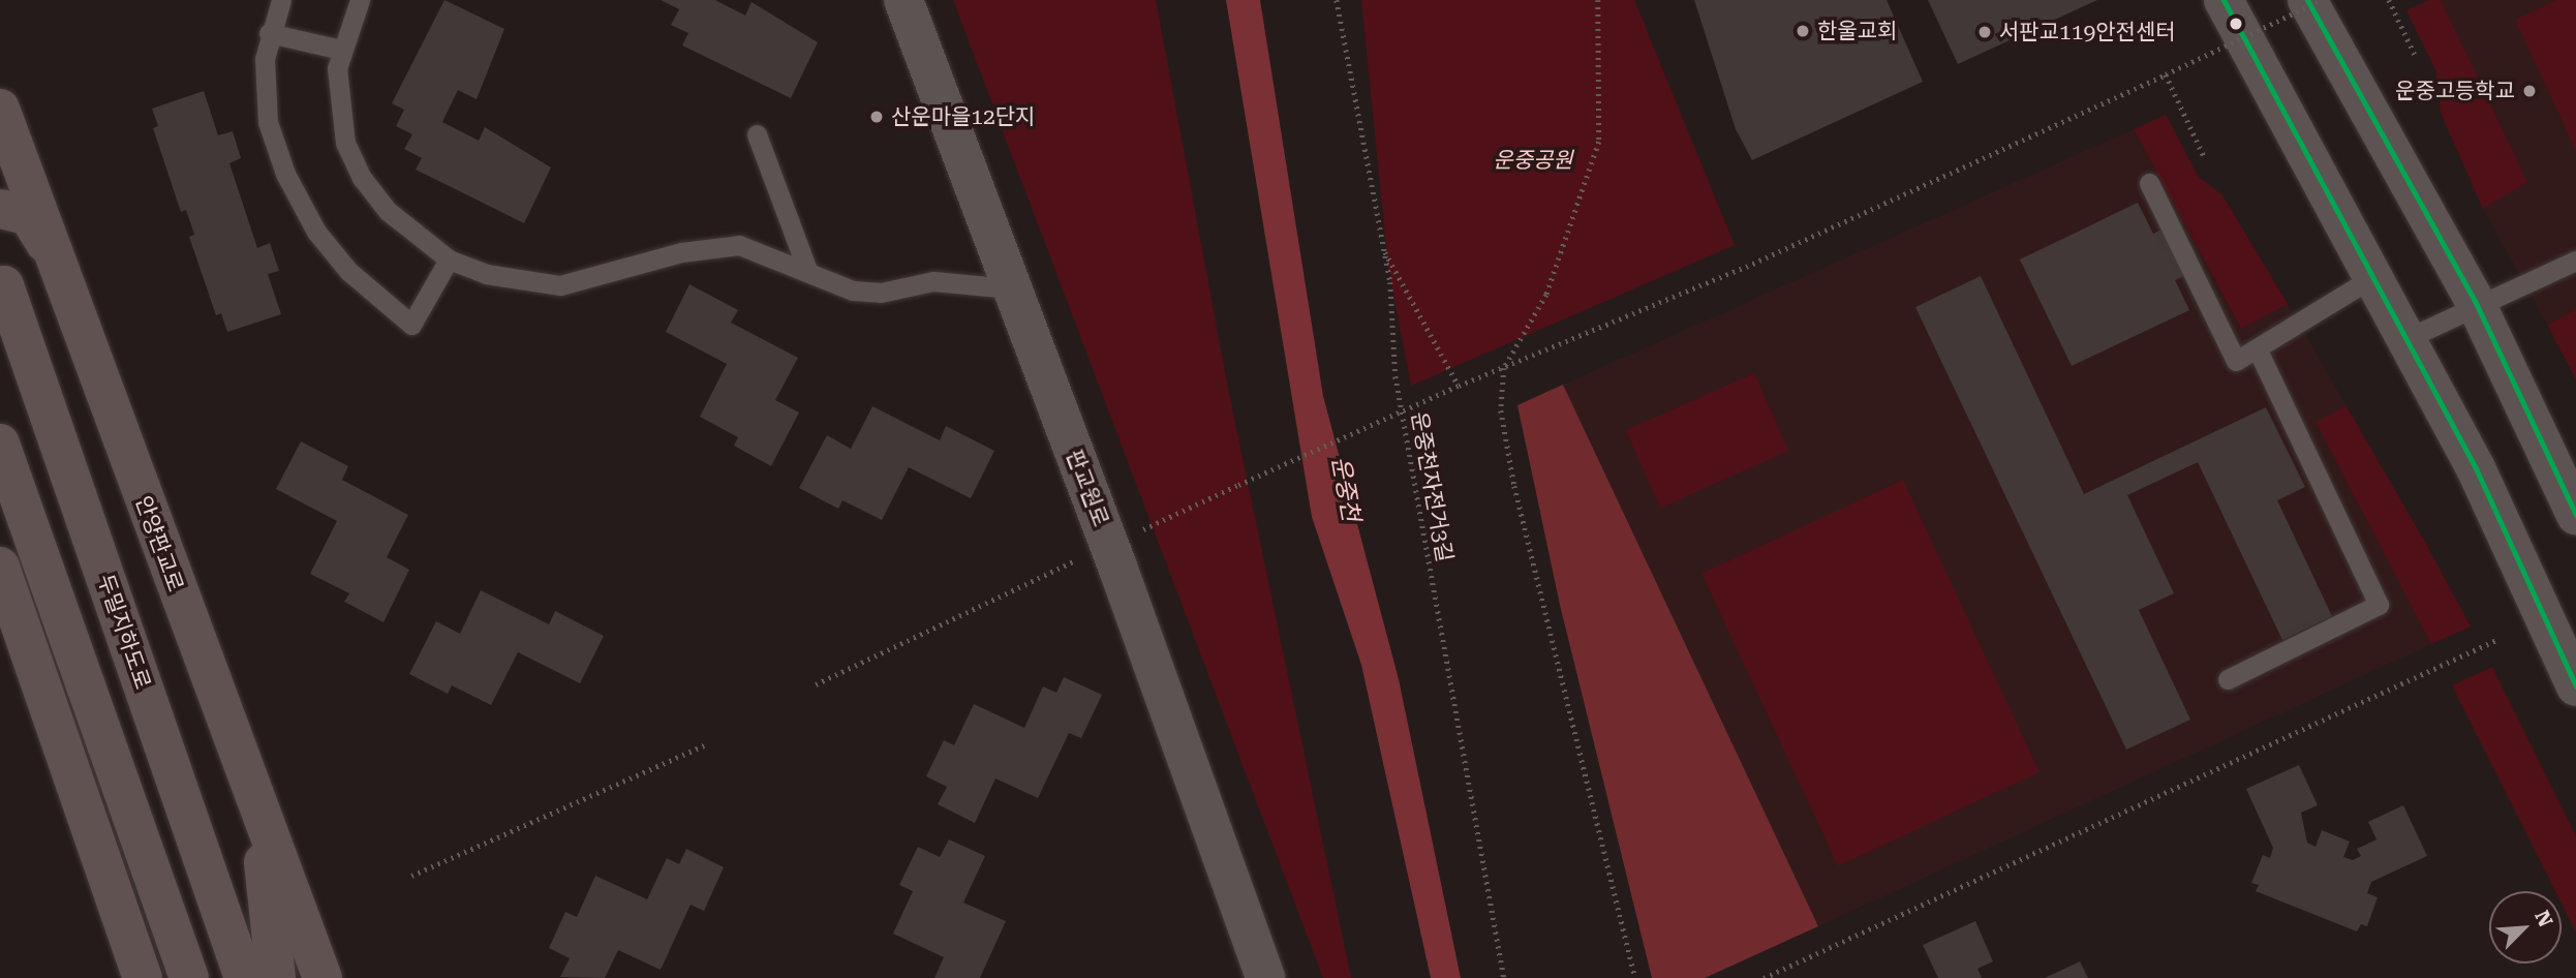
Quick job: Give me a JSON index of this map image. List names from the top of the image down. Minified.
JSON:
{"streets":{"main road":["판교원로","안양판교로","두밀지하도로"],"path":["운중천자전거3길"]},"water":["운중천"],"parks":["운중공원"],"places":["한울교회","서판교119안전센터","운중고등학교","산운마을12단지"],"north":"top right"}
